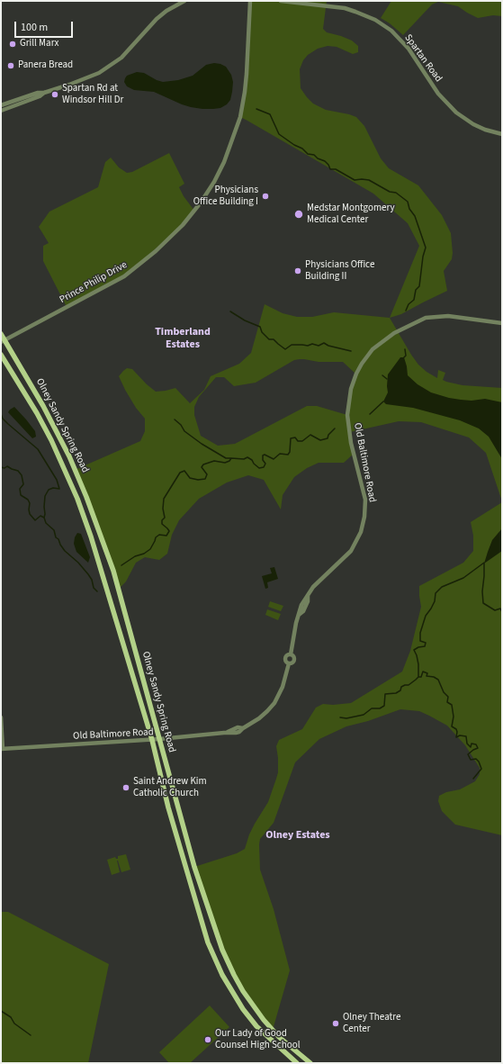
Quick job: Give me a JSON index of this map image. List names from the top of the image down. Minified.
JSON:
{"streets":{"main road":["Olney Sandy Spring Road"],"street":["Spartan Road","Prince Philip Drive","Old Baltimore Road"]},"crossings":[["Prince Philip Drive","Olney Sandy Spring Road"],["Olney Sandy Spring Road","Old Baltimore Road"]],"districts":["Timberland Estates","Olney Estates"],"places":["Grill Marx","Panera Bread","Spartan Rd at Windsor Hill Dr","Physicians Office Building I","Medstar Montgomery Medical Center","Physicians Office Building II","Saint Andrew Kim Catholic Church","Olney Theatre Center","Our Lady of Good Counsel High School"],"scale_bar":"100 m"}
